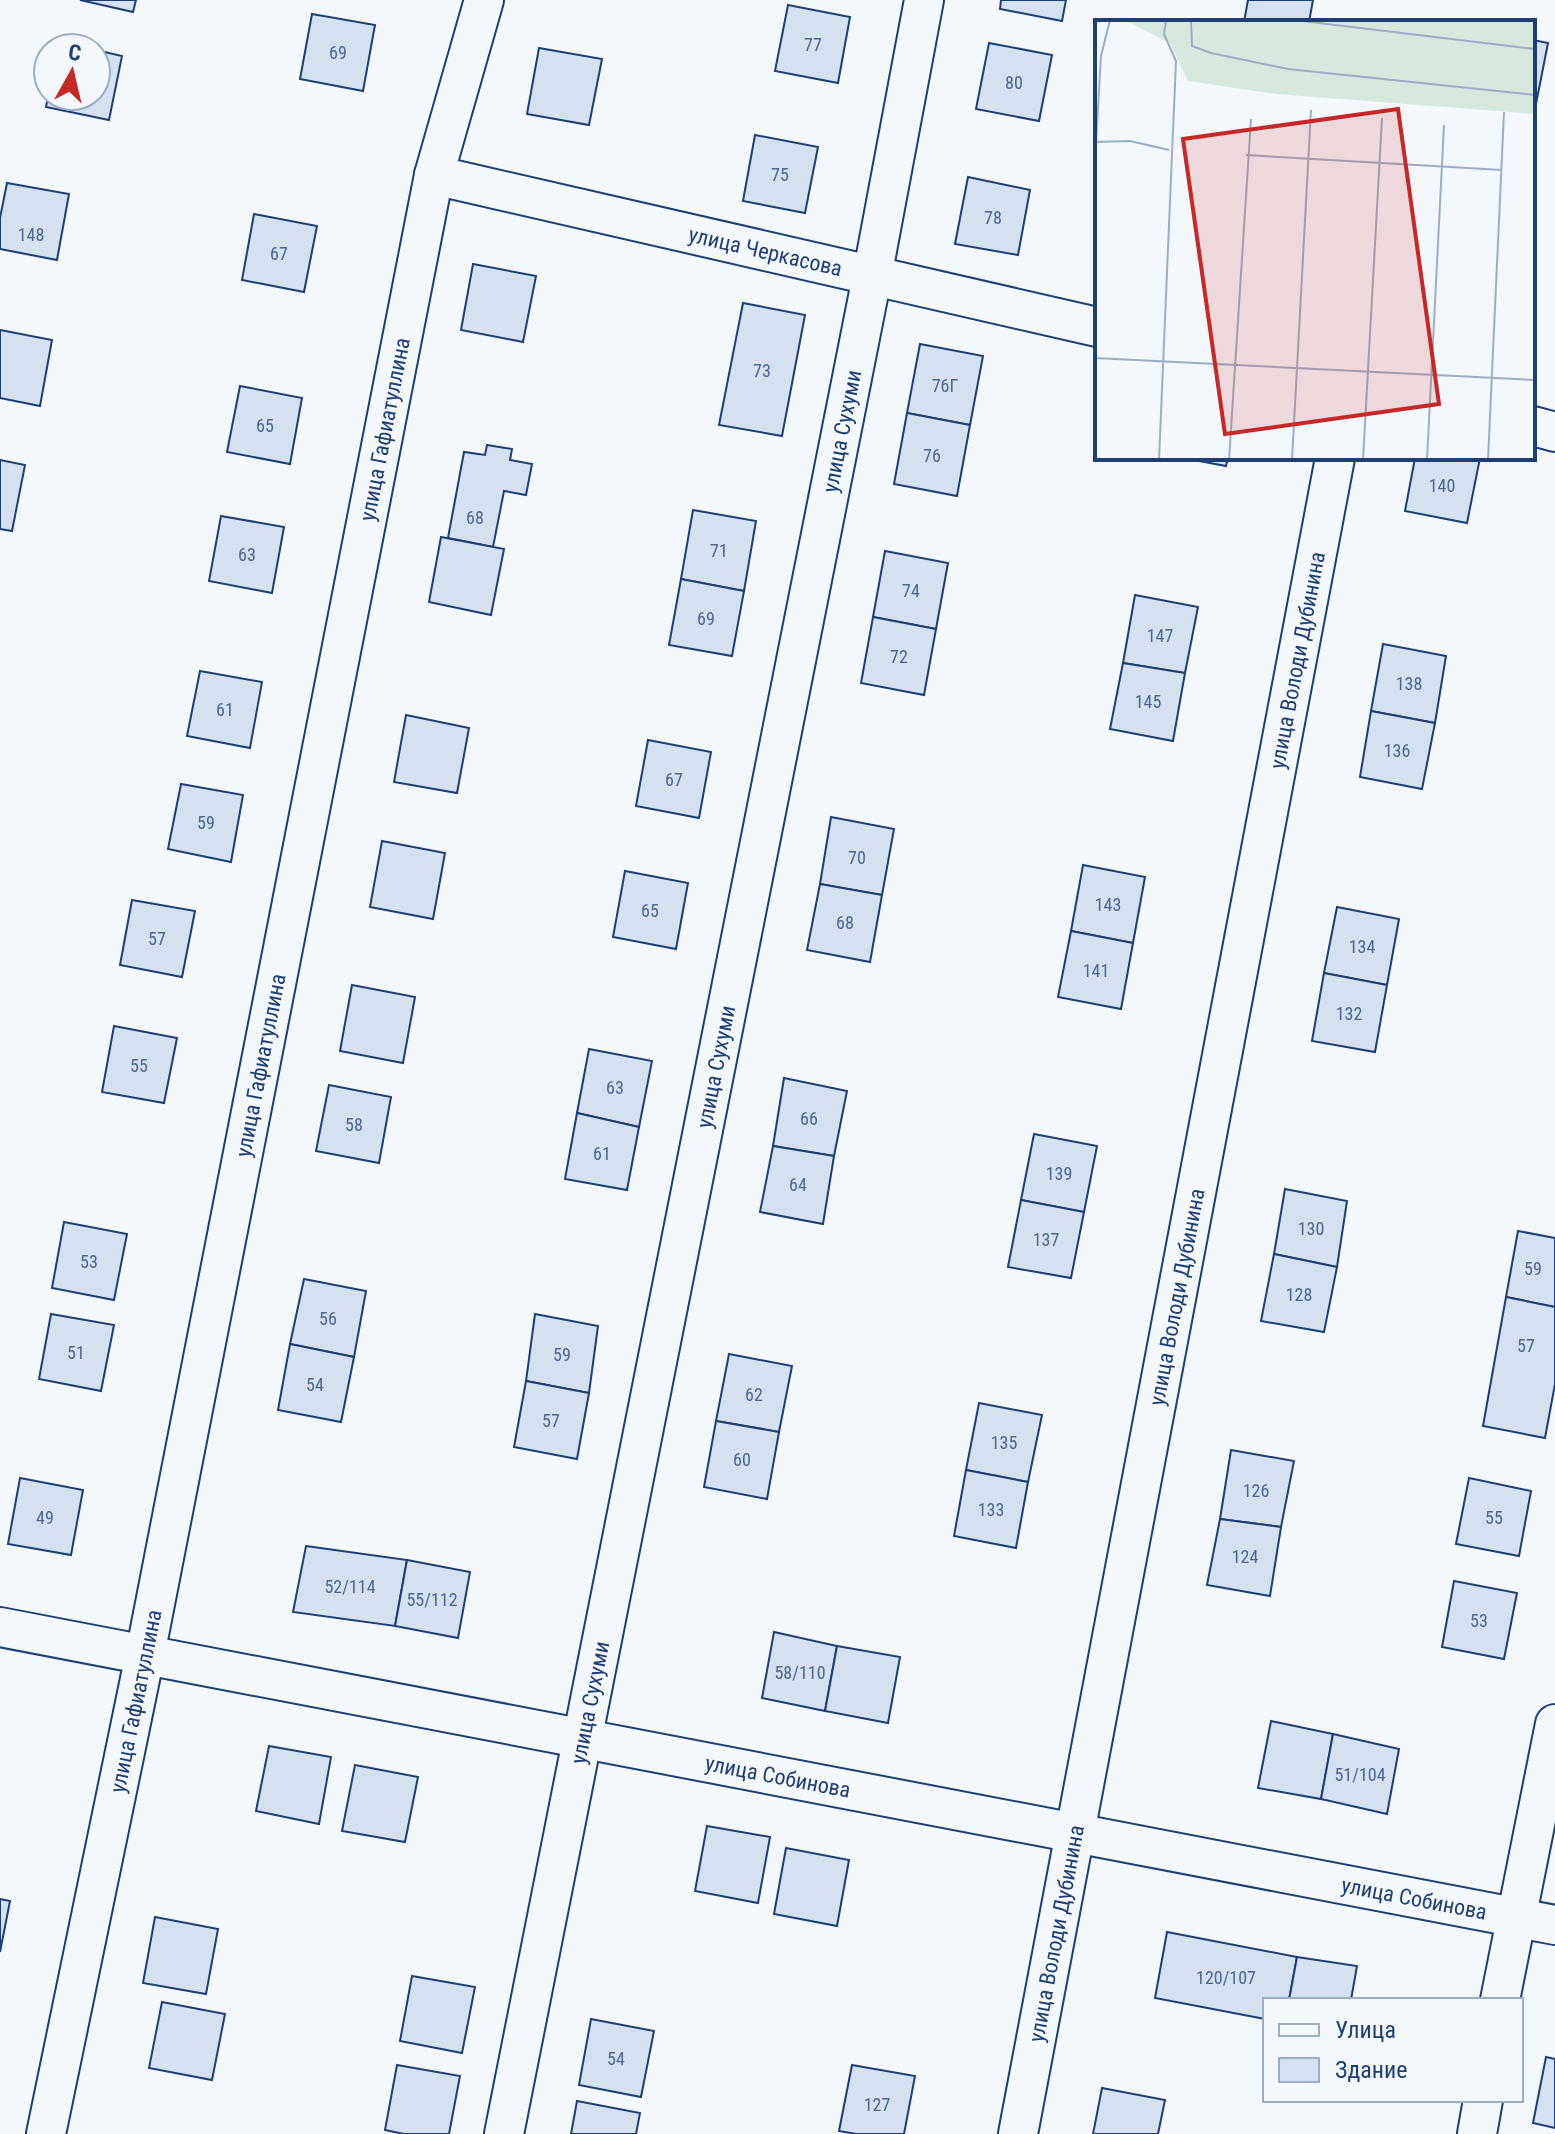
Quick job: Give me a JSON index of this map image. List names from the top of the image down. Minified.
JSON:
{"streets":{"street":["улица Черкасова","улица Гафиатуллина","улица Сухуми","улица Володи Дубинина","улица Собинова"]},"crossings":[["улица Черкасова","улица Гафиатуллина"],["улица Черкасова","улица Сухуми"],["улица Гафиатуллина","улица Собинова"],["улица Сухуми","улица Собинова"],["улица Володи Дубинина","улица Собинова"]],"house_numbers":["77","69","80","75","78","148","67","73","76Г","65","76","140","68","71","63","74","69","147","72","138","145","61","136","67","59","70","143","65","68","57","134","141","132","55","63","66","58","61","139","64","130","137","53","59","128","56","57","51","59","54","62","57","135","60","126","133","49","55","124","52/114","55/112","53","58/110","51/104","120/107","54","127"],"legend":["Улица","Здание"],"north":"top"}
